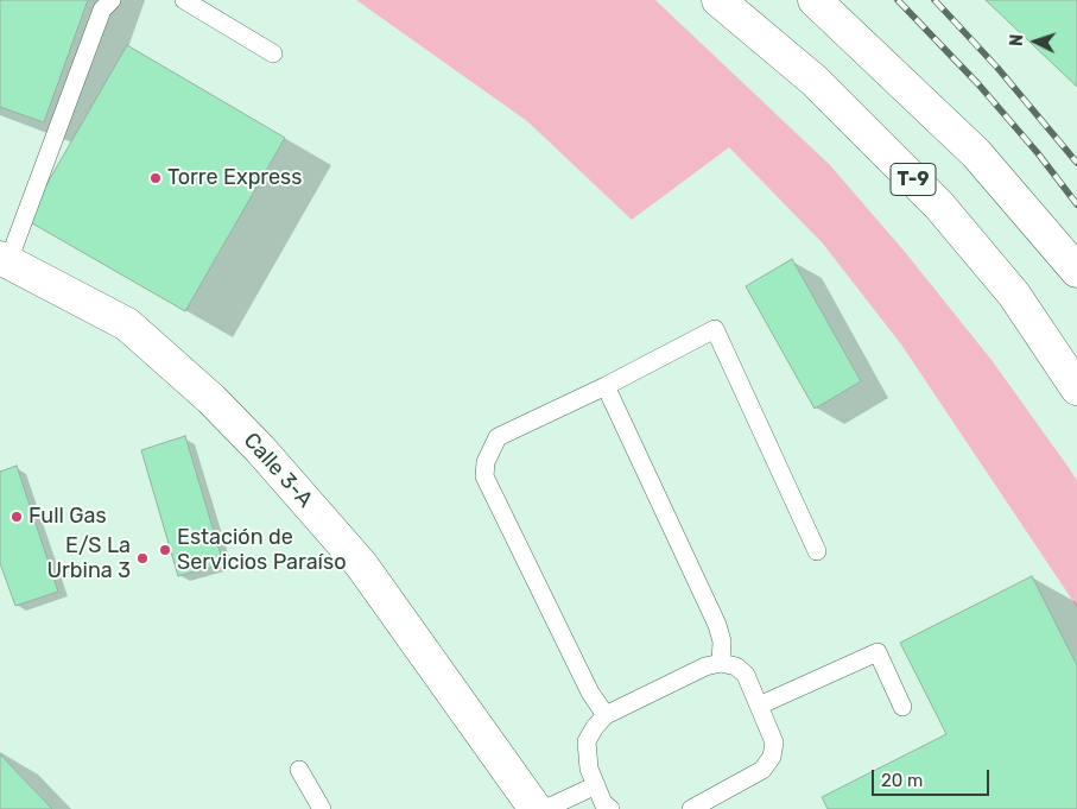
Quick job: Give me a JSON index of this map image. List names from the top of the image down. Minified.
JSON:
{"streets":{"main road":["T-9","Calle 3-A"]},"places":["Torre Express","Full Gas","Estación de Servicios Paraíso","E/S La Urbina 3"],"scale_bar":"20 m","north":"left"}
